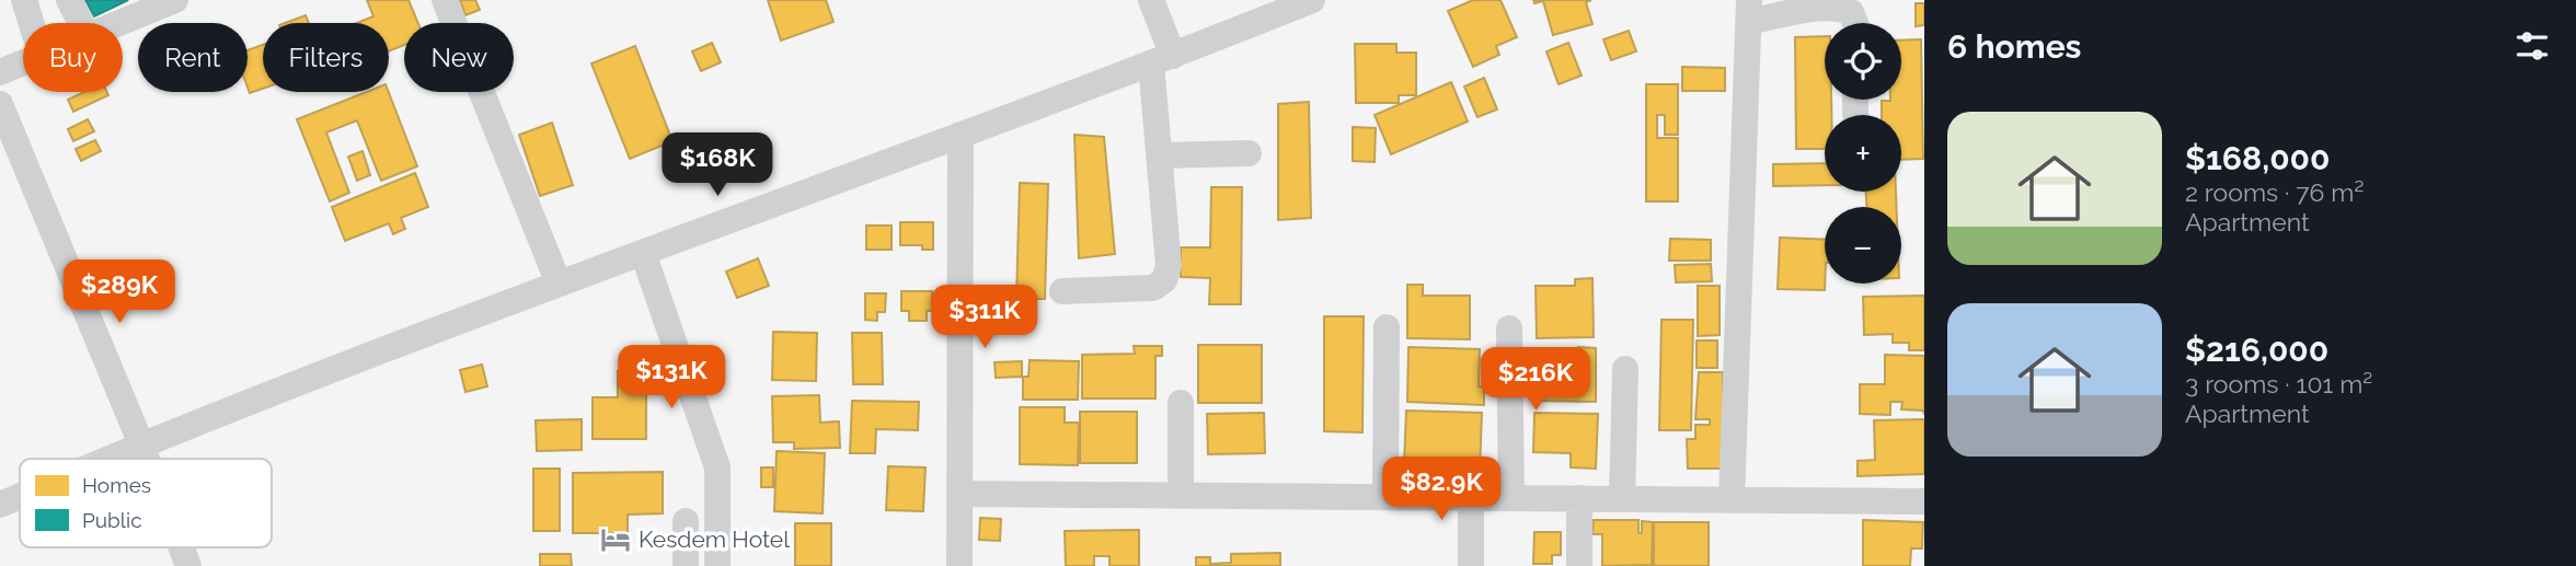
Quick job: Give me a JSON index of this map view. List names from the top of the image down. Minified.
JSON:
{"places":{"hotel":["Kesdem Hotel"]},"legend":["Homes","Public"],"page":{"heading":"6 homes","map_buttons":["+","−"],"chip":["Buy","Rent","Filters","New"],"list":[{"name":"$168,000","note":"2 rooms · 76 m² · Apartment"},{"name":"$216,000","note":"3 rooms · 101 m² · Apartment"}],"price":["$168K","$289K","$311K","$131K","$216K","$82.9K"]}}
